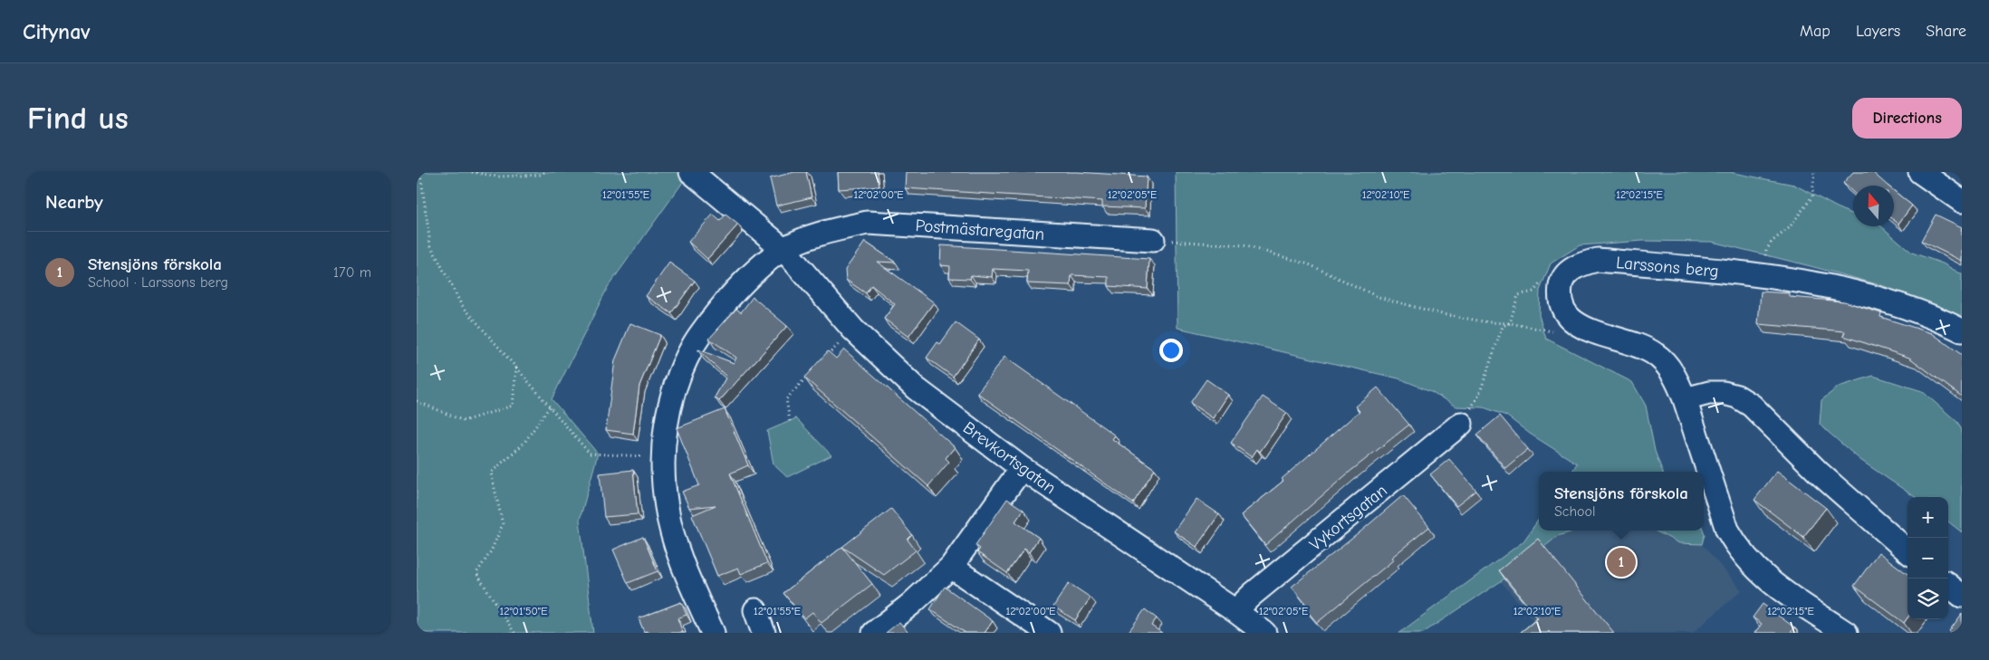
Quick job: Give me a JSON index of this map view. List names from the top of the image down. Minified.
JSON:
{"streets":{"street":["Postmästaregatan","Larssons berg","Brevkortsgatan","Vykortsgatan"]},"crossings":[["Postmästaregatan","Brevkortsgatan"],["Brevkortsgatan","Vykortsgatan"]],"north":"top","page":{"header":"Citynav","nav":["Map","Layers","Share"],"buttons":"Directions","title":"Find us","heading":"Nearby","list":[{"mark":"1","name":"Stensjöns förskola","note":"School · Larssons berg","value":"170 m"}],"popup":["Stensjöns förskola","School"],"map_buttons":["+","−"],"pins":"1"},"coordinates":["12°01'55\"E","12°02'00\"E","12°02'05\"E","12°02'10\"E","12°02'15\"E","12°01'50\"E"]}
